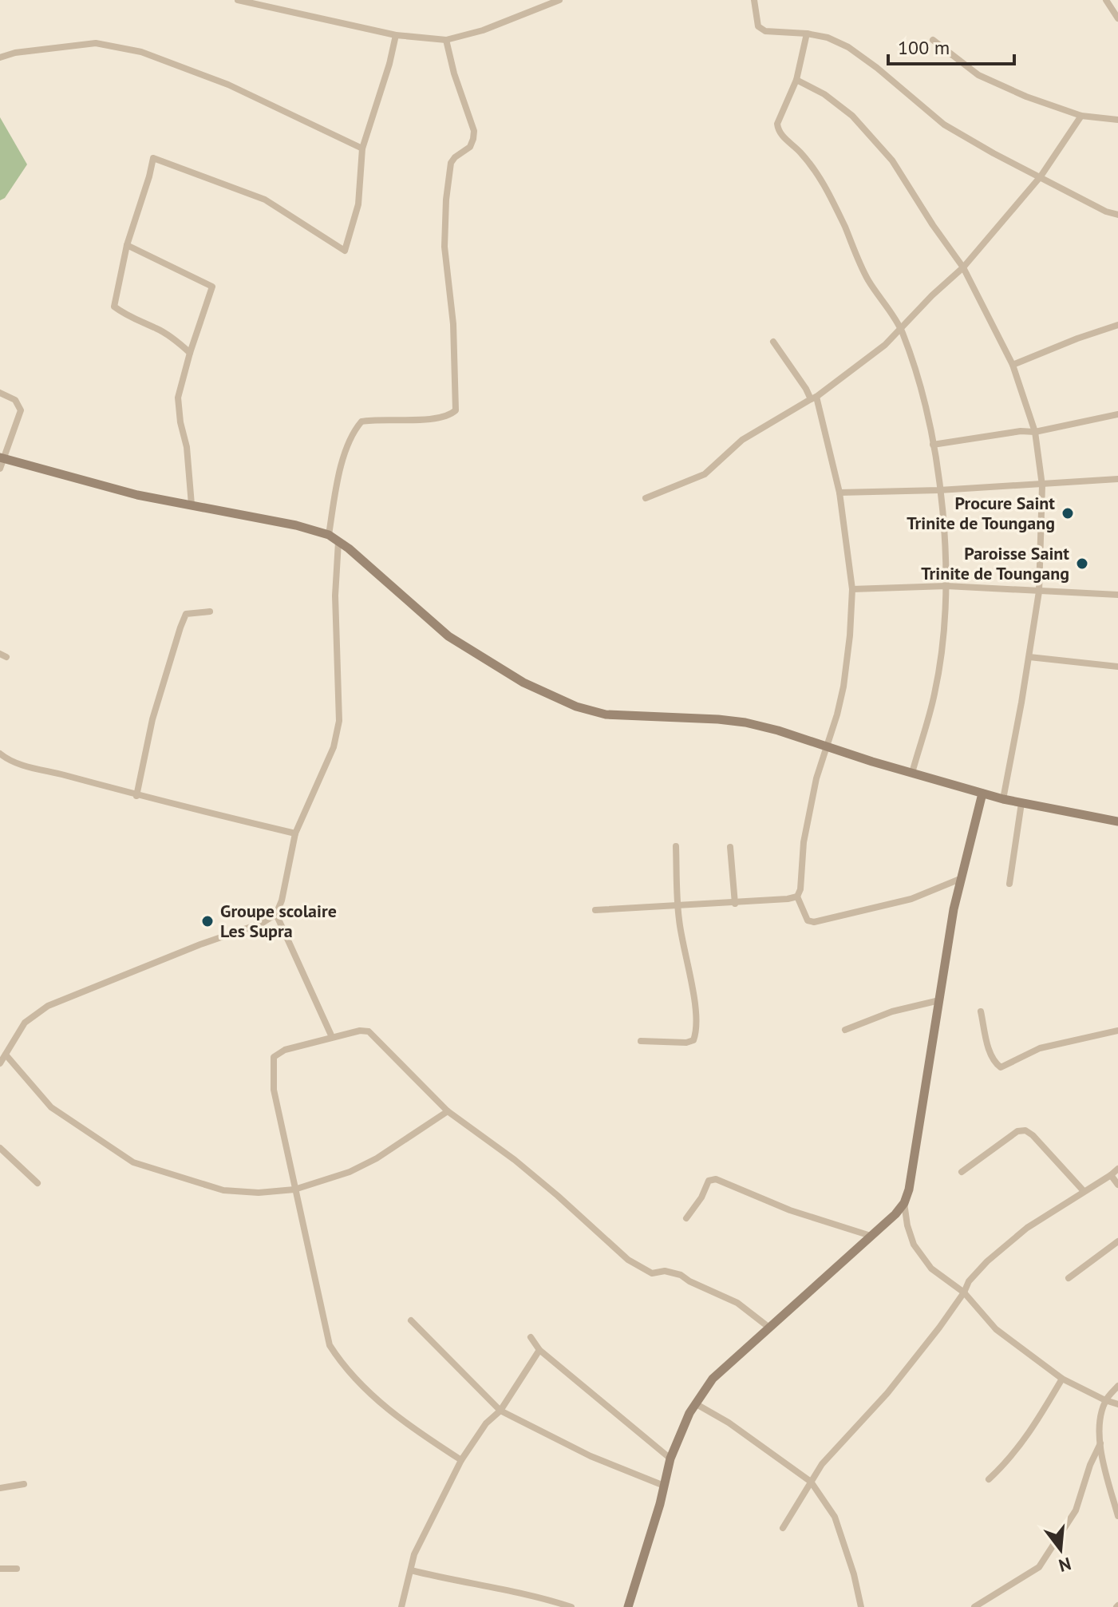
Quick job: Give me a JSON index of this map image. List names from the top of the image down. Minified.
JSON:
{"places":["Procure Saint Trinite de Toungang","Paroisse Saint Trinite de Toungang","Groupe scolaire Les Supra"],"scale_bar":"100 m","north":"bottom"}
